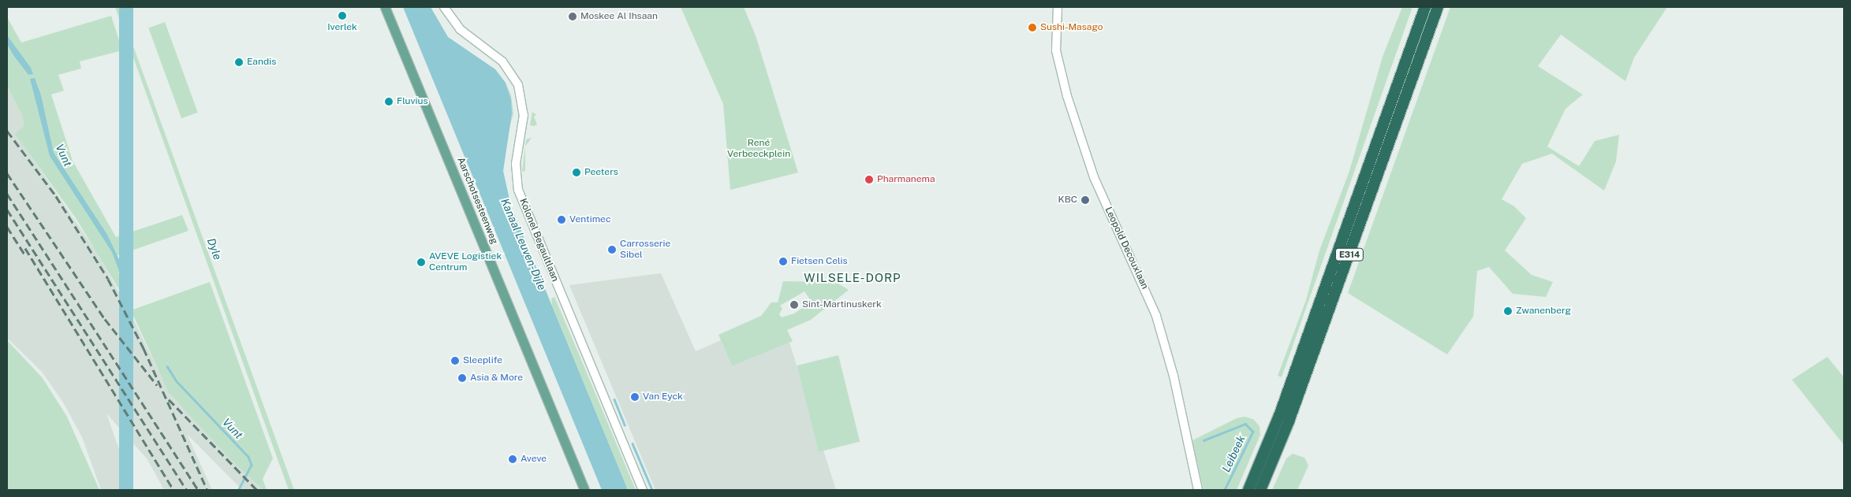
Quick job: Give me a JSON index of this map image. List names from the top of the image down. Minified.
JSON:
{"streets":{"highway":["E314"],"main road":["Aarschotsesteenweg"],"street":["Kolonel Begaultlaan","Leopold Decouxlaan"]},"districts":["WILSELE-DORP"],"water":["Vunt","Kanaal Leuven-Dijle","Dyle","Leibeek"],"parks":["René Verbeeckplein"],"places":["Iverlek","Moskee Al Ihsaan","Sushi-Masago","Eandis","Fluvius","Peeters","Pharmanema","KBC","Ventimec","Carrosserie Sibel","Fietsen Celis","AVEVE Logistiek Centrum","Sint-Martinuskerk","Zwanenberg","Sleeplife","Asia & More","Van Eyck","Aveve"]}
